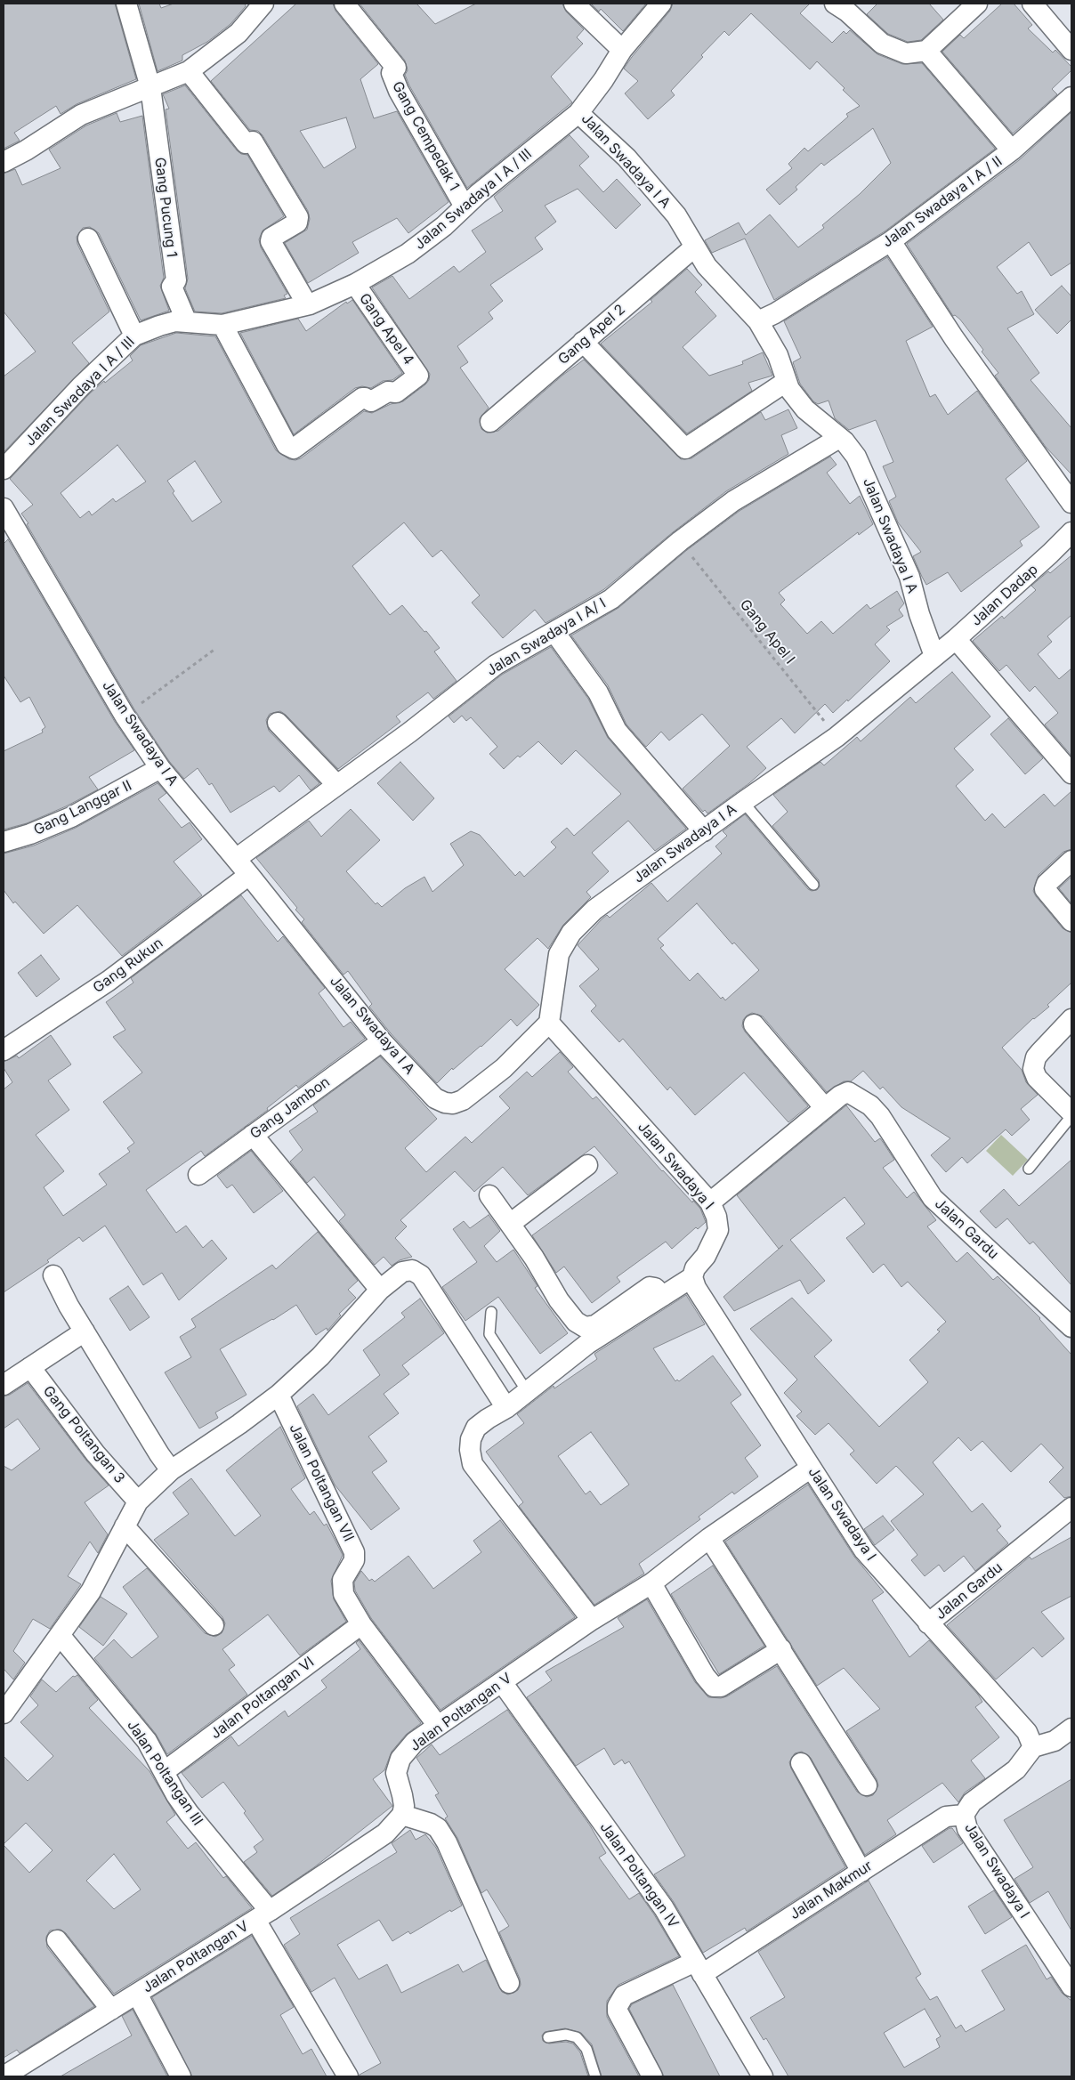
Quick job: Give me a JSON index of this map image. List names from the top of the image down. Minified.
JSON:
{"streets":{"street":["Gang Cempedak 1","Jalan Swadaya I A","Jalan Swadaya I A / III","Jalan Swadaya I A / II","Gang Pucung 1","Gang Apel 4","Gang Apel 2","Jalan Dadap","Jalan Swadaya I A/ I","Gang Langgar II","Gang Rukun","Gang Jambon","Jalan Swadaya I","Jalan Gardu","Gang Poltangan 3","Jalan Poltangan VII","Jalan Poltangan VI","Jalan Poltangan V","Jalan Poltangan III","Jalan Poltangan IV","Jalan Makmur"],"path":["Gang Apel I"]},"crossings":[["Gang Cempedak 1","Jalan Swadaya I A / III"],["Jalan Swadaya I A","Jalan Swadaya I A / III"],["Jalan Swadaya I A","Jalan Swadaya I A / II"],["Jalan Swadaya I A","Gang Apel 2"],["Jalan Swadaya I A","Jalan Dadap"],["Jalan Swadaya I A","Gang Apel I"],["Jalan Swadaya I A","Jalan Swadaya I A/ I"],["Jalan Swadaya I A","Gang Langgar II"],["Jalan Swadaya I A","Gang Rukun"],["Jalan Swadaya I A","Gang Jambon"],["Jalan Swadaya I A","Jalan Swadaya I"],["Jalan Swadaya I A / III","Gang Pucung 1"],["Jalan Swadaya I A / III","Gang Apel 4"],["Gang Apel I","Jalan Swadaya I A/ I"],["Jalan Swadaya I","Jalan Gardu"],["Jalan Swadaya I","Jalan Poltangan V"],["Jalan Swadaya I","Jalan Makmur"],["Jalan Poltangan VII","Jalan Poltangan VI"],["Jalan Poltangan VII","Jalan Poltangan V"],["Jalan Poltangan VI","Jalan Poltangan III"],["Jalan Poltangan V","Jalan Poltangan III"],["Jalan Poltangan V","Jalan Poltangan IV"],["Jalan Poltangan IV","Jalan Makmur"]]}
